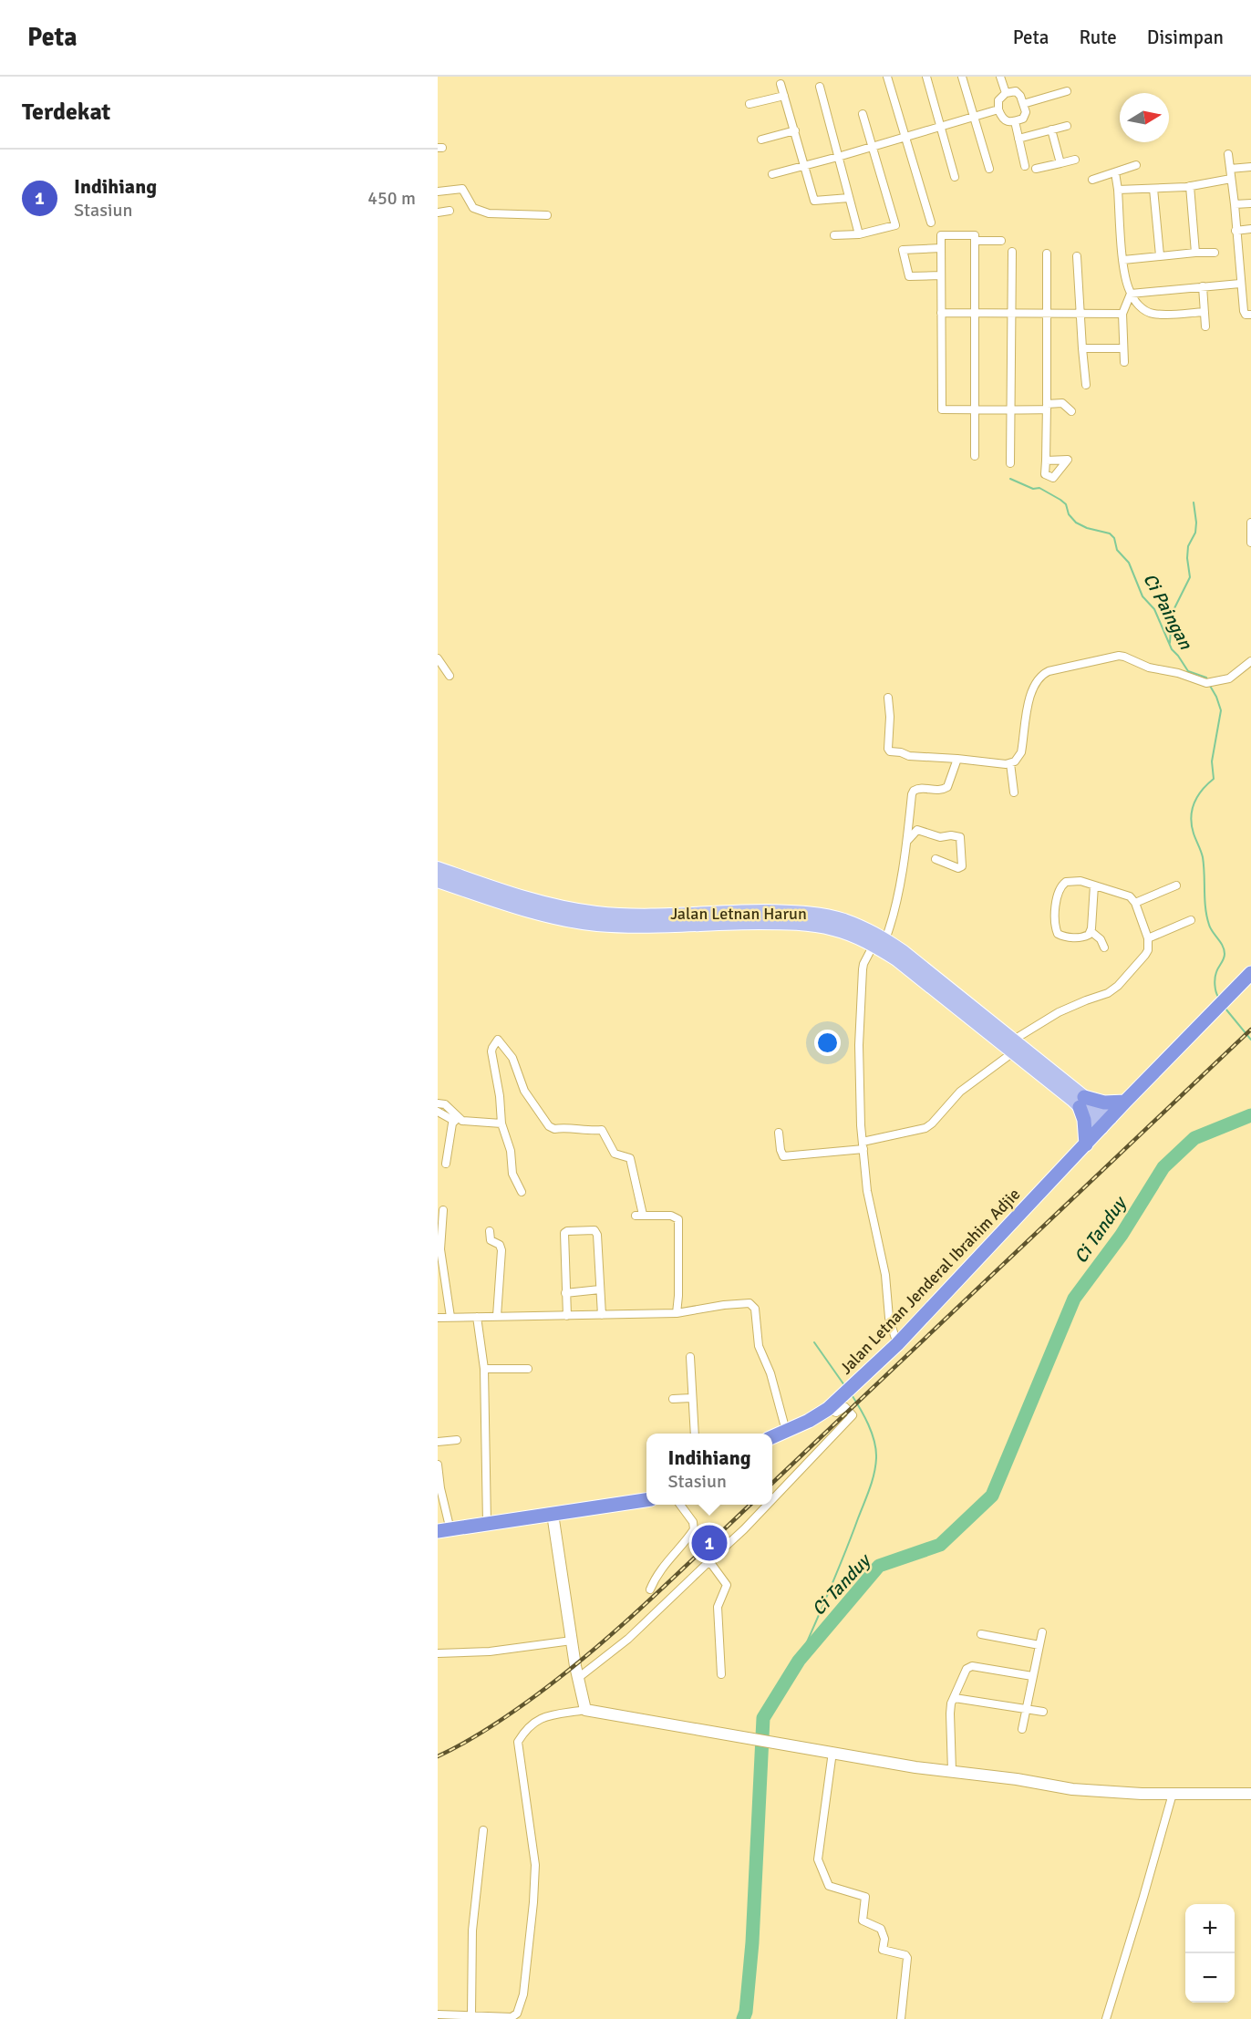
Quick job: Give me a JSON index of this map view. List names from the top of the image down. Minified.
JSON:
{"streets":{"highway":["Jalan Letnan Jenderal Ibrahim Adjie"],"main road":["Jalan Letnan Harun"]},"crossings":[["Jalan Letnan Harun","Jalan Letnan Jenderal Ibrahim Adjie"]],"water":["Ci Paingan","Ci Tanduy"],"north":"right","page":{"header":"Peta","nav":["Peta","Rute","Disimpan"],"heading":"Terdekat","list":[{"mark":"1","name":"Indihiang","note":"Stasiun","value":"450 m"}],"popup":["Indihiang","Stasiun"],"pins":"1","map_buttons":["+","−"]}}
